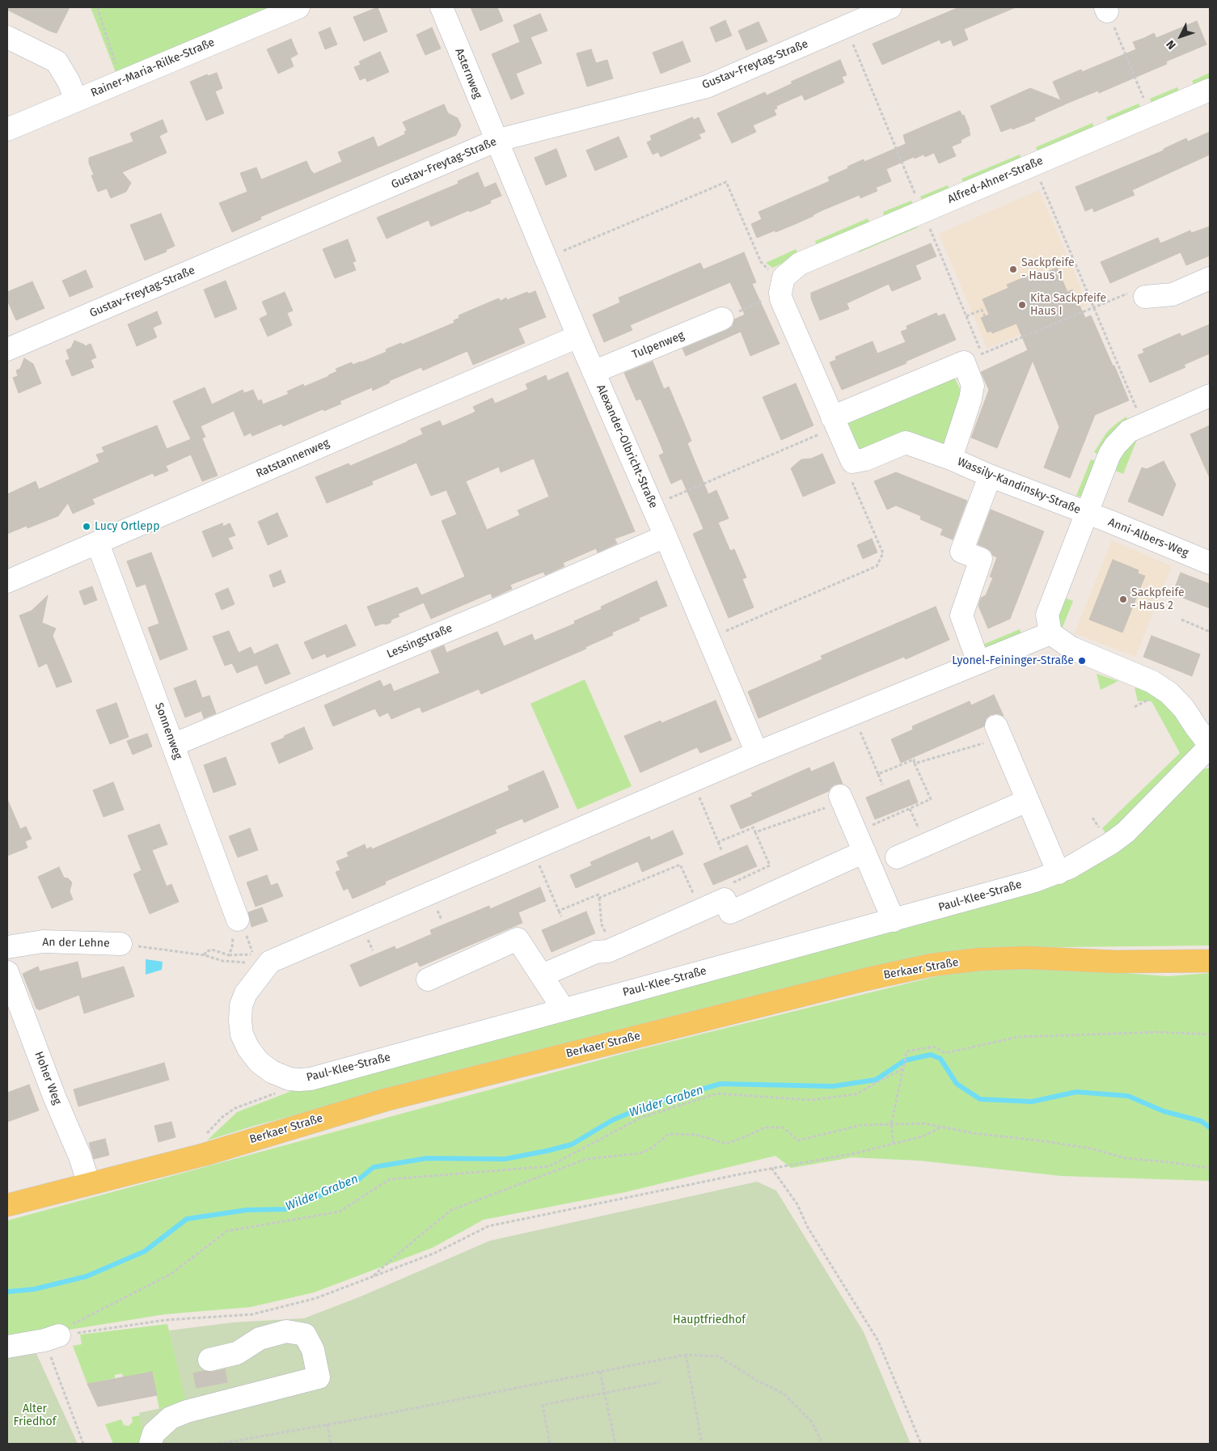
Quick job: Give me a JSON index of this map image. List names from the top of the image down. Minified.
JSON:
{"streets":{"main road":["Berkaer Straße"],"street":["Gustav-Freytag-Straße","Rainer-Maria-Rilke-Straße","Asternweg","Alfred-Ahner-Straße","Tulpenweg","Alexander-Olbricht-Straße","Ratstannenweg","Wassily-Kandinsky-Straße","Anni-Albers-Weg","Lessingstraße","Sonnenweg","Paul-Klee-Straße","An der Lehne","Hoher Weg"]},"crossings":[["Gustav-Freytag-Straße","Asternweg"],["Gustav-Freytag-Straße","Alexander-Olbricht-Straße"],["Asternweg","Alexander-Olbricht-Straße"],["Tulpenweg","Alexander-Olbricht-Straße"],["Alexander-Olbricht-Straße","Ratstannenweg"],["Alexander-Olbricht-Straße","Lessingstraße"],["Alexander-Olbricht-Straße","Paul-Klee-Straße"],["Ratstannenweg","Sonnenweg"],["Wassily-Kandinsky-Straße","Anni-Albers-Weg"],["Lessingstraße","Sonnenweg"],["Berkaer Straße","Hoher Weg"]],"water":["Wilder Graben"],"parks":["Hauptfriedhof","Alter Friedhof"],"places":["Sackpfeife - Haus 1","Kita Sackpfeife Haus I","Lucy Ortlepp","Sackpfeife - Haus 2","Lyonel-Feininger-Straße"],"north":"bottom left"}
